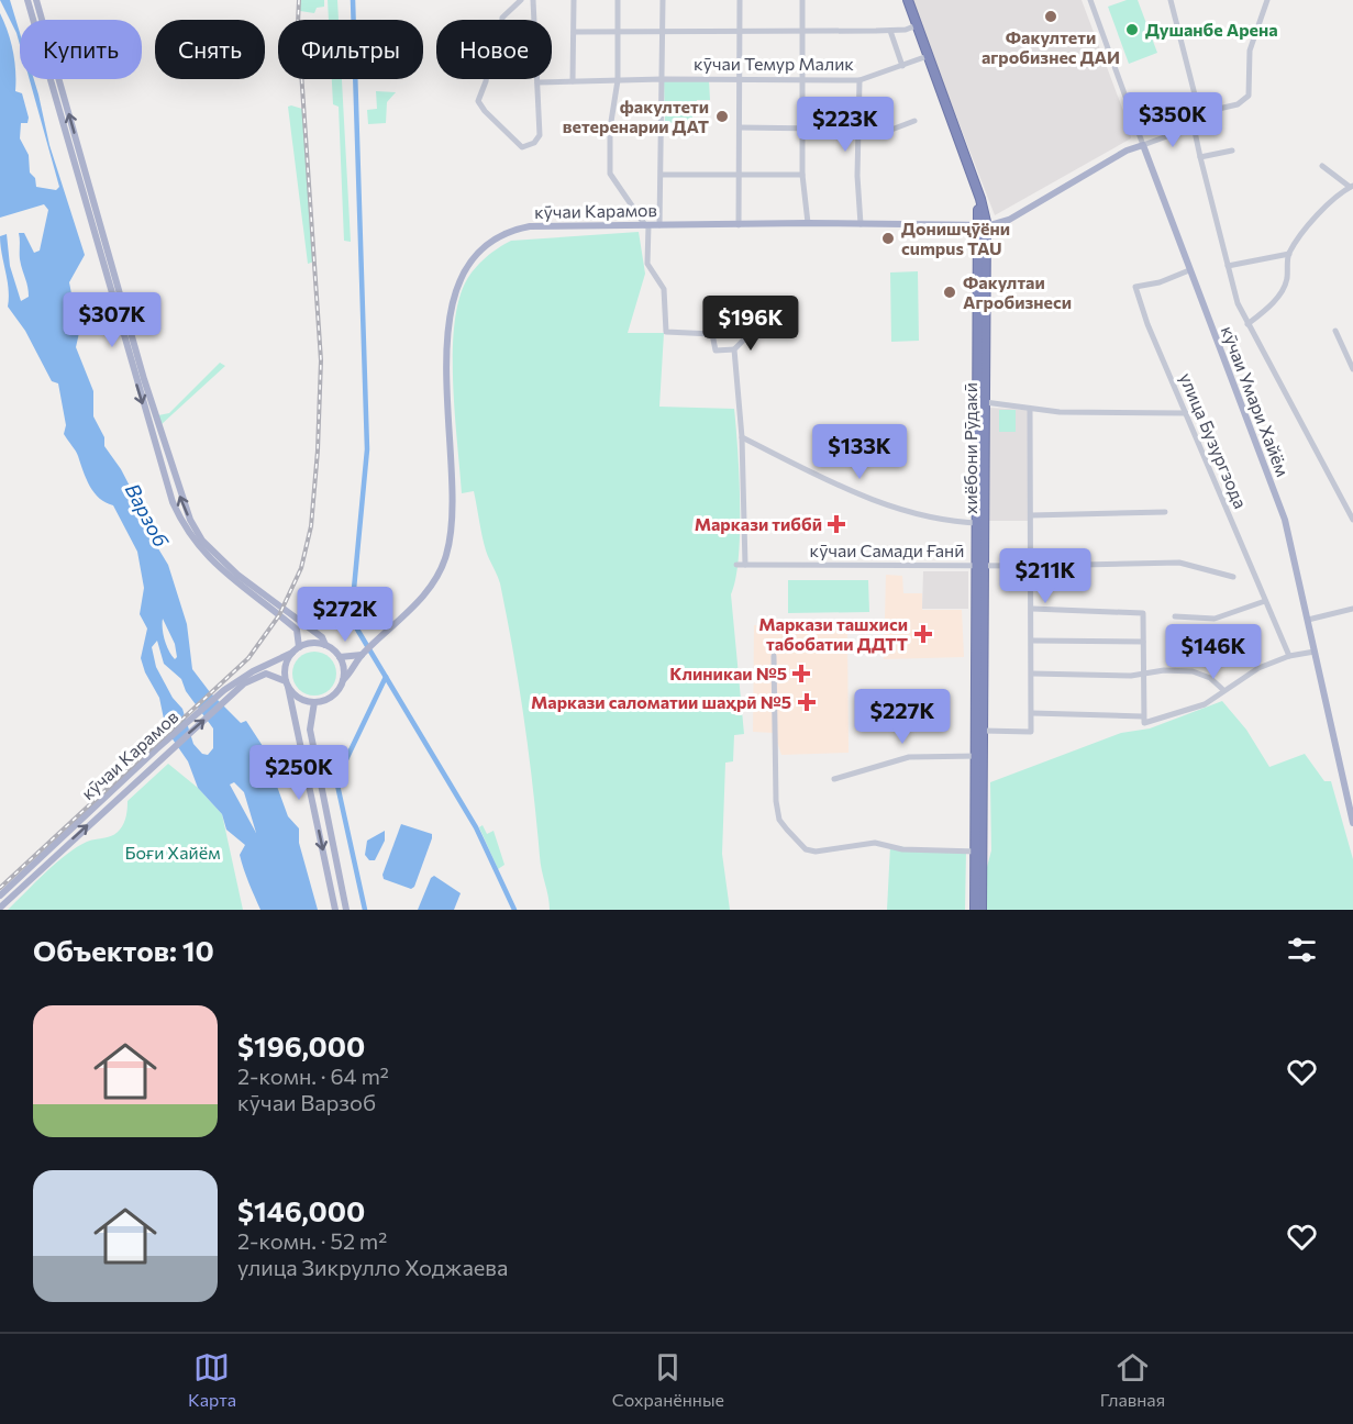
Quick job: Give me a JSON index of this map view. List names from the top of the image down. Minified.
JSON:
{"streets":{"highway":["хиёбони Рӯдакӣ"],"main road":["кӯчаи Карамов","кӯчаи Умари Хайём"],"street":["кӯчаи Темур Малик","улица Бузургзода","кӯчаи Самади Ғанӣ"]},"crossings":[["кӯчаи Карамов","кӯчаи Умари Хайём"],["кӯчаи Умари Хайём","улица Бузургзода"]],"water":["Варзоб"],"parks":["Боғи Хайём"],"places":{"other":["Факултети агробизнес ДАИ","Душанбе Арена","факултети ветеренарии ДАТ","Донишҷӯёни cumpus TAU","Факултаи Агробизнеси"],"health":["Маркази тиббӣ","Маркази ташхиси табобатии ДДТТ","Клиникаи №5","Маркази саломатии шаҳрӣ №5"]},"page":{"chip":["Купить","Снять","Фильтры","Новое"],"price":["$350K","$223K","$307K","$196K","$133K","$211K","$272K","$146K","$227K","$250K"],"heading":"Объектов: 10","list":[{"name":"$196,000","note":"2-комн. · 64 m² · кӯчаи Варзоб"},{"name":"$146,000","note":"2-комн. · 52 m² · улица Зикрулло Ходжаева"}],"tabs":["Карта","Сохранённые","Главная"]}}
